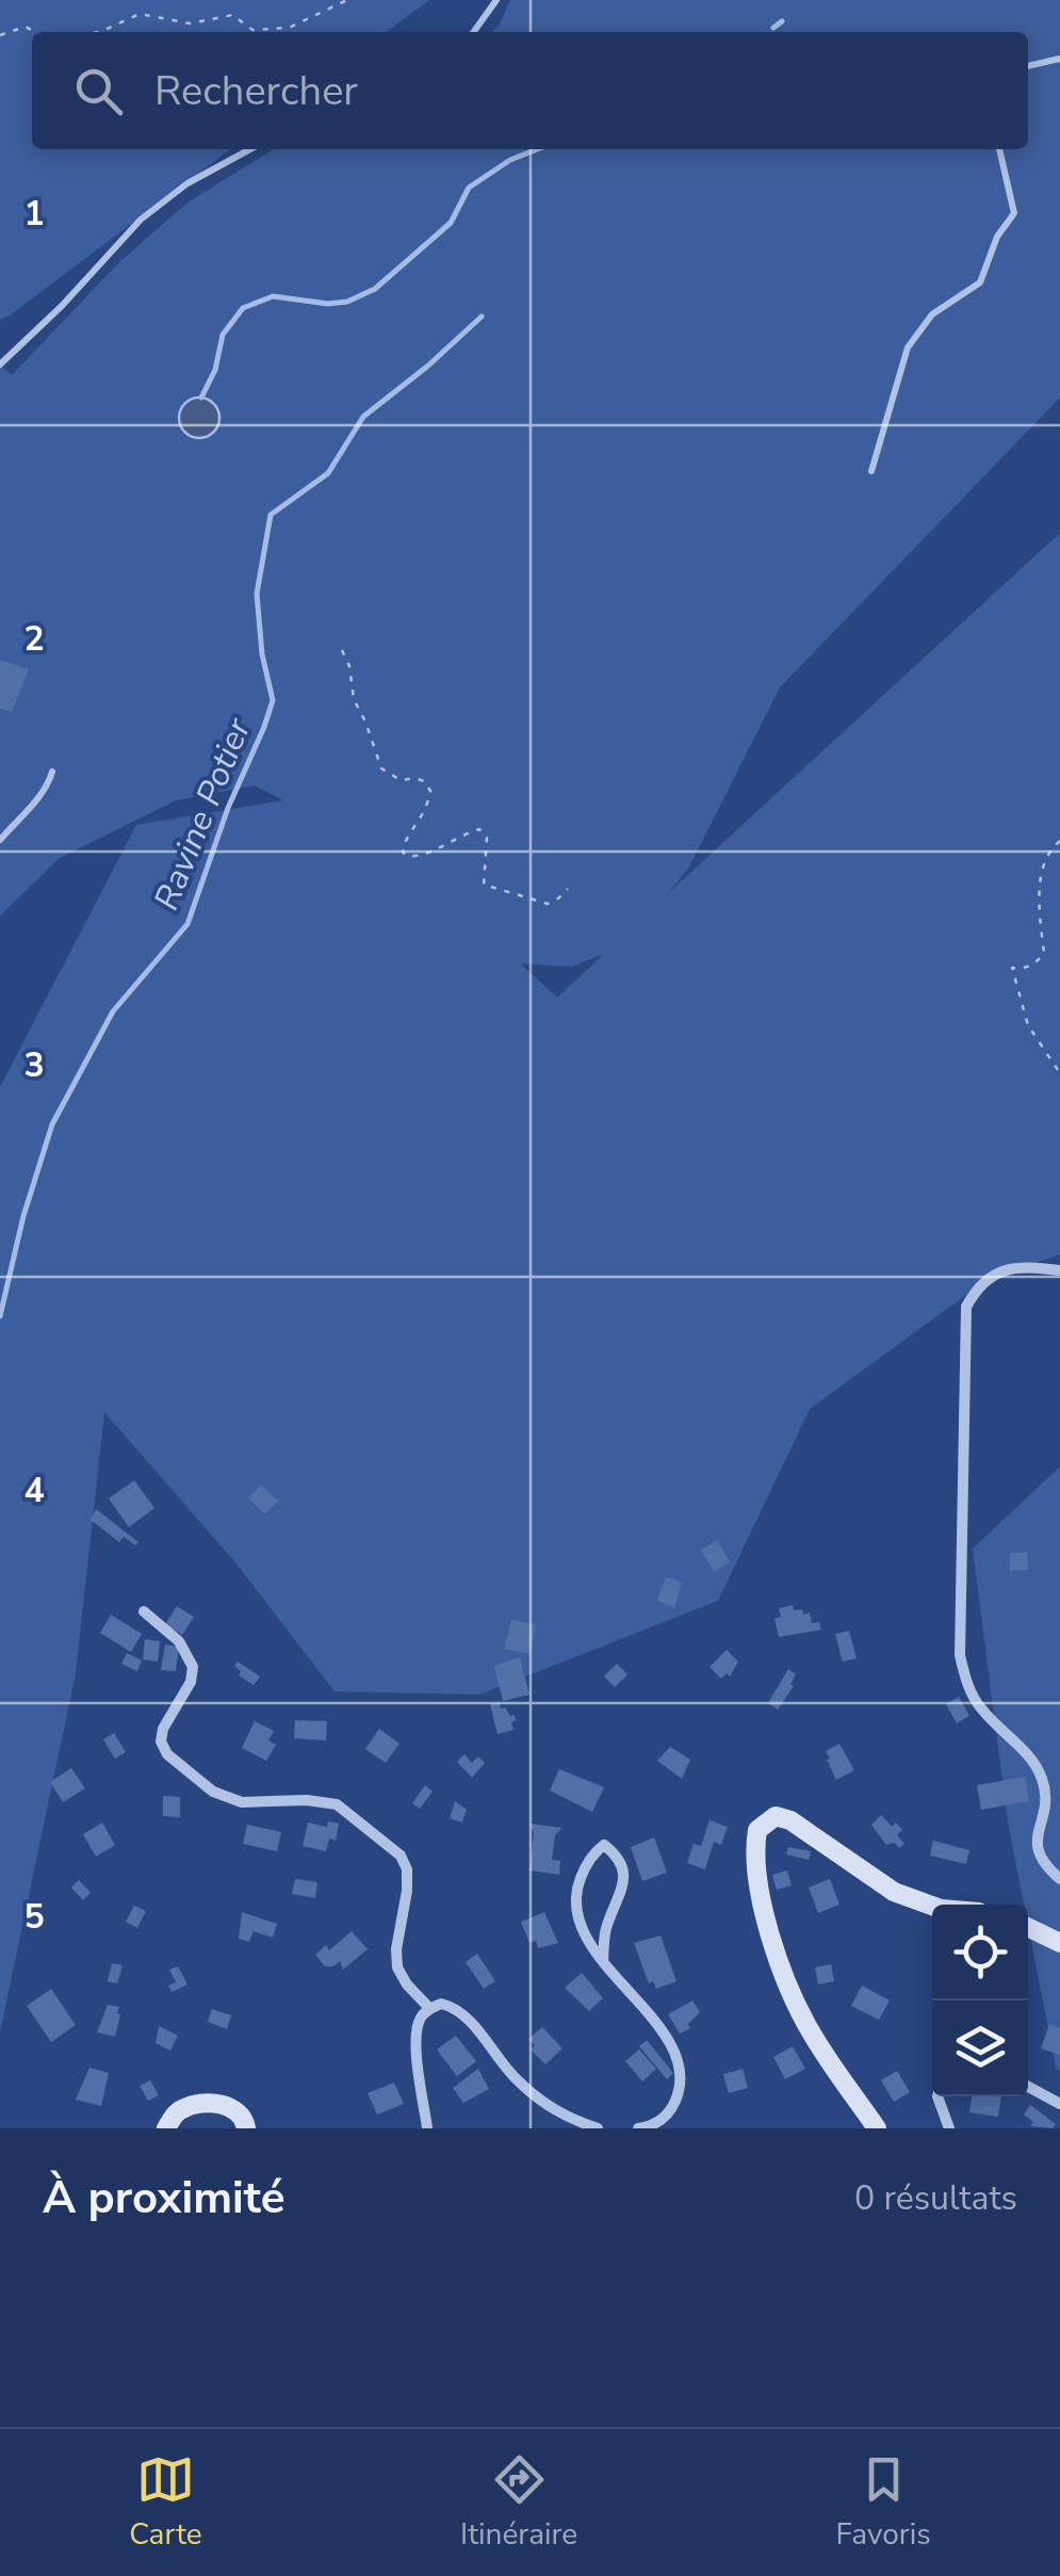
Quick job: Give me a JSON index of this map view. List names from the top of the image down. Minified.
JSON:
{"water":["Ravine Potier"],"page":{"search":"Rechercher","heading":["À proximité","0 résultats"],"nav":["Carte","Itinéraire","Favoris"]},"grid":{"rows":["1","2","3","4","5"]}}
